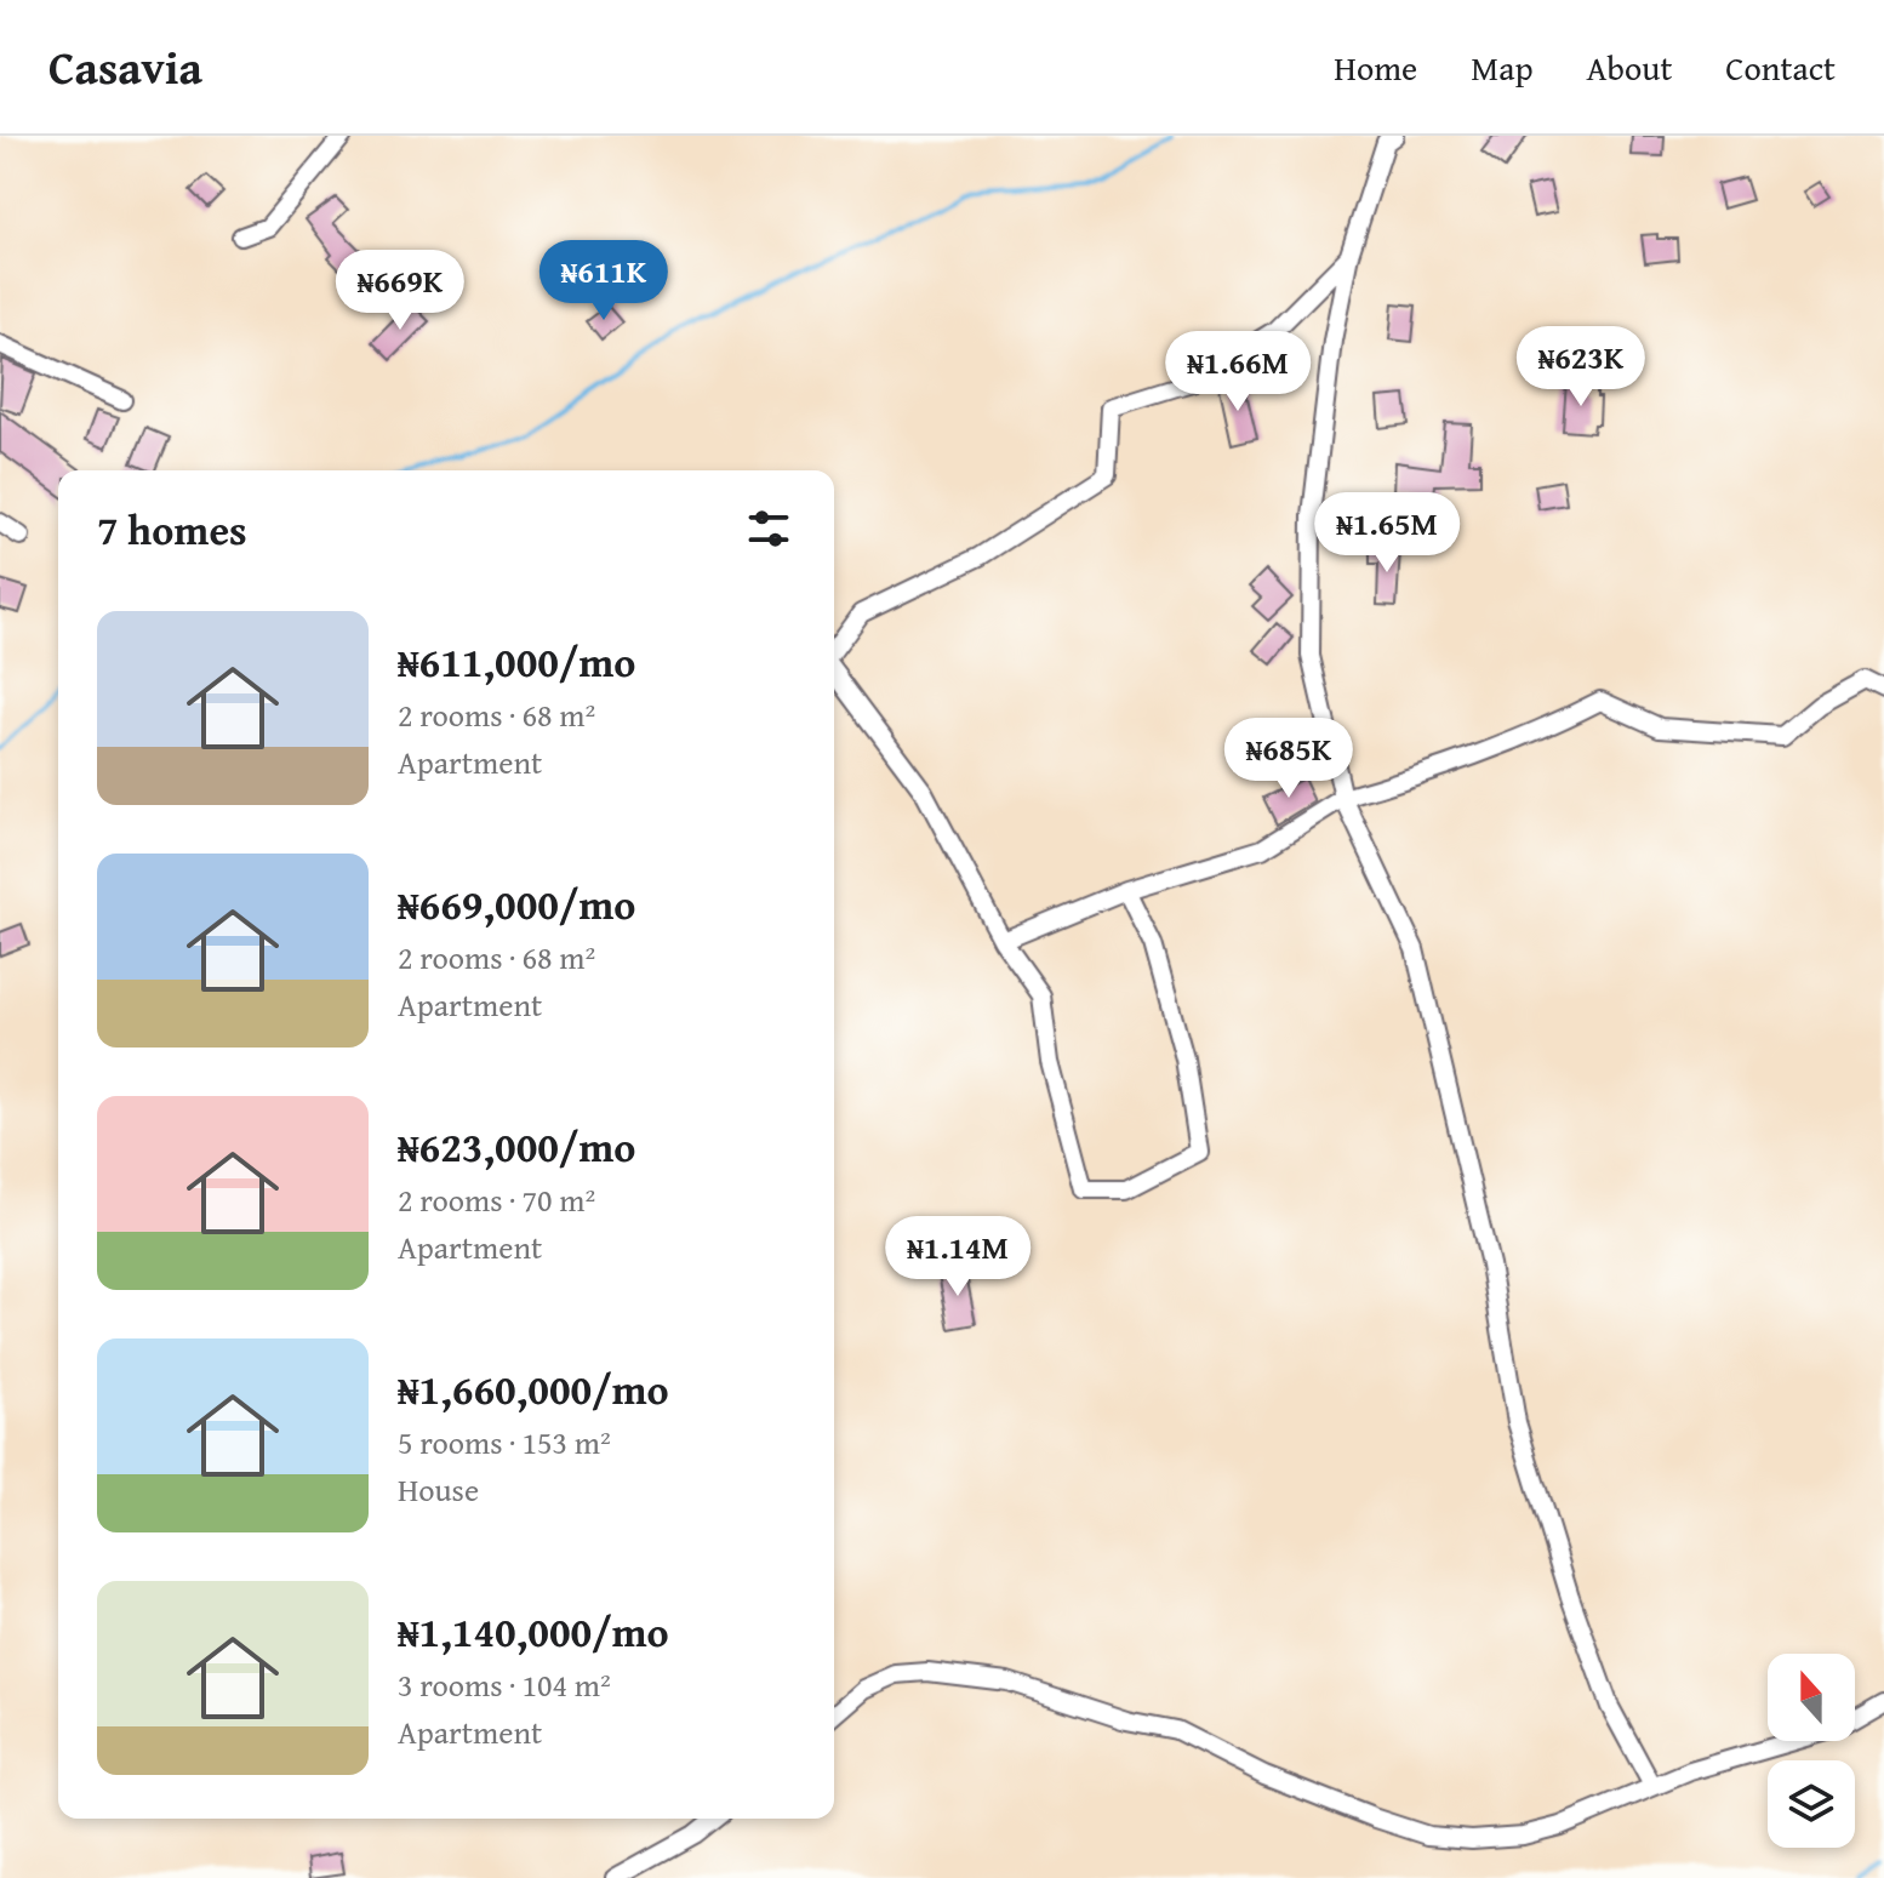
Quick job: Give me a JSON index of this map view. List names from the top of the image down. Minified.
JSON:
{"north":"top","page":{"header":"Casavia","nav":["Home","Map","About","Contact"],"price":["₦611K","₦669K","₦623K","₦1.66M","₦1.65M","₦685K","₦1.14M"],"heading":"7 homes","list":[{"name":"₦611,000/mo","note":"2 rooms · 68 m² · Apartment"},{"name":"₦669,000/mo","note":"2 rooms · 68 m² · Apartment"},{"name":"₦623,000/mo","note":"2 rooms · 70 m² · Apartment"},{"name":"₦1,660,000/mo","note":"5 rooms · 153 m² · House"},{"name":"₦1,140,000/mo","note":"3 rooms · 104 m² · Apartment"}]}}
